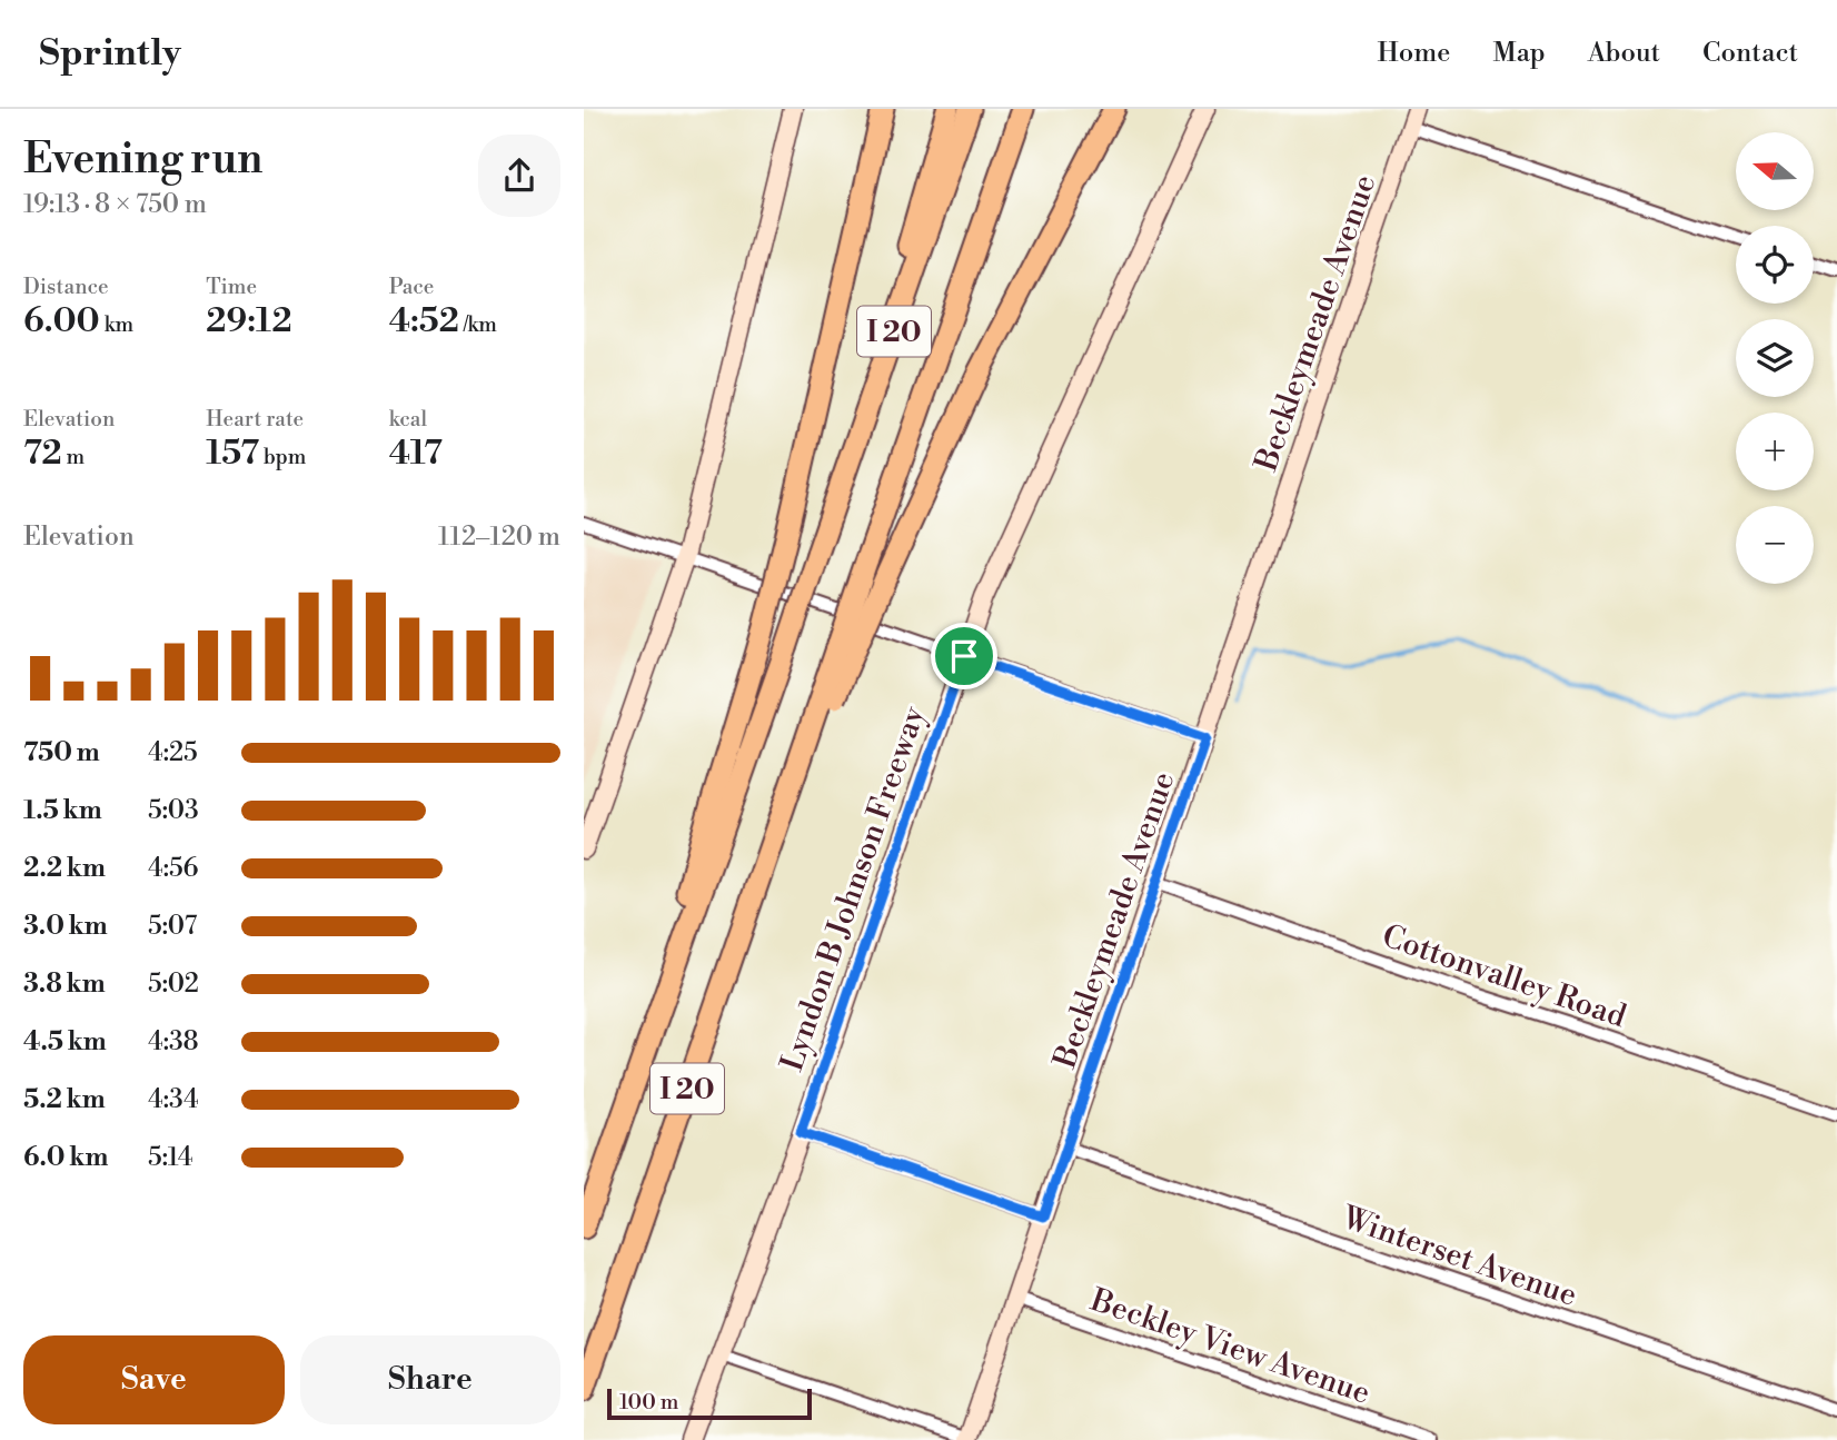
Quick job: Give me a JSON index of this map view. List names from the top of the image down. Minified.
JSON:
{"streets":{"highway":["I 20"],"main road":["Beckleymeade Avenue","Lyndon B Johnson Freeway"],"street":["Cottonvalley Road","Winterset Avenue","Beckley View Avenue"]},"crossings":[["Beckleymeade Avenue","Cottonvalley Road"],["Beckleymeade Avenue","Winterset Avenue"],["Beckleymeade Avenue","Beckley View Avenue"]],"scale_bar":"100 m","north":"left","page":{"header":"Sprintly","nav":["Home","Map","About","Contact"],"heading":["Evening run","19:13 · 8 × 750 m"],"map_buttons":["+","−"],"stats":[["Distance","6.00 km"],["Time","29:12"],["Pace","4:52 /km"],["Elevation","72 m"],["Heart rate","157 bpm"],["kcal","417"]],"chart":["Elevation","112–120 m"],"list":[{"name":"750 m","note":"4:25"},{"name":"1.5 km","note":"5:03"},{"name":"2.2 km","note":"4:56"},{"name":"3.0 km","note":"5:07"},{"name":"3.8 km","note":"5:02"},{"name":"4.5 km","note":"4:38"},{"name":"5.2 km","note":"4:34"},{"name":"6.0 km","note":"5:14"}],"buttons":["Save","Share"],"scale":"100 m"}}
